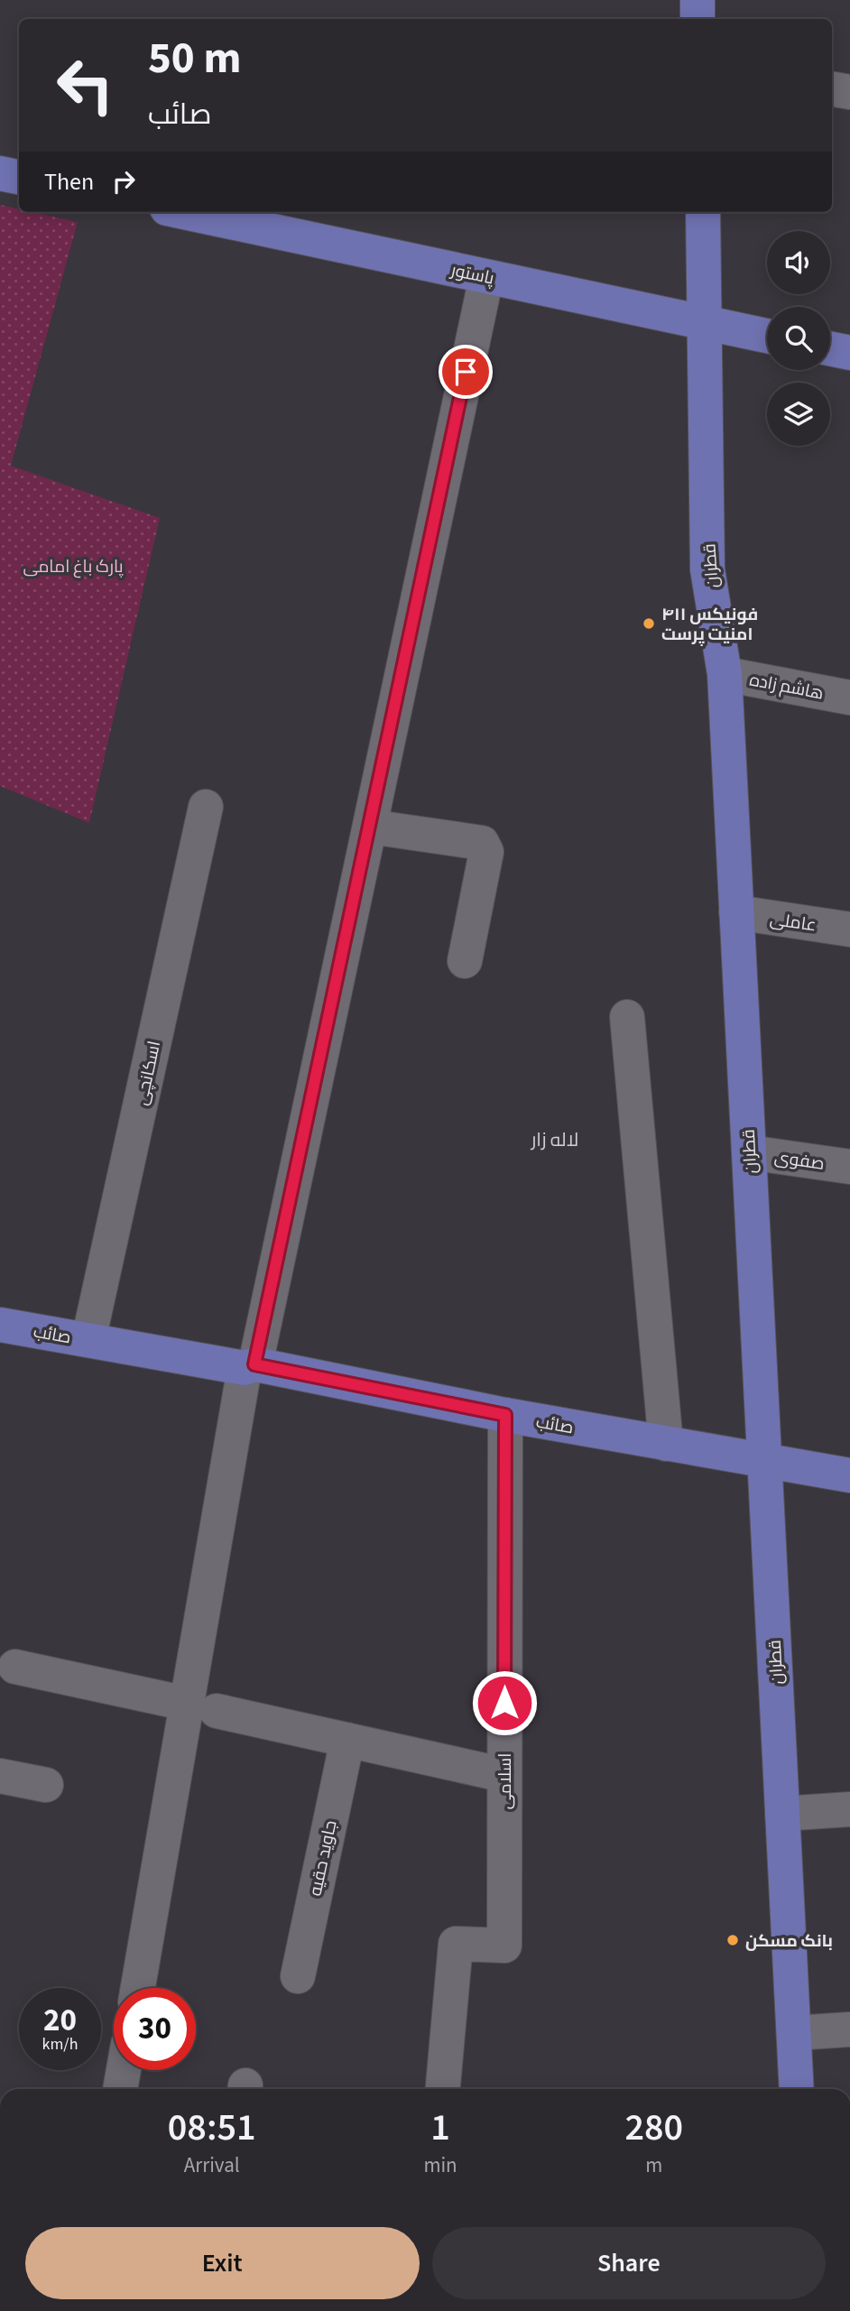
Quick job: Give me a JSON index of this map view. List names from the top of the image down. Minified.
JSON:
{"streets":{"main road":["پاستور","قطران","صائب"],"street":["هاشم زاده","عاملی","اسکانچی","صفوی","اسلامی","جاوید حقیه"]},"crossings":[["پاستور","قطران"],["قطران","هاشم زاده"],["قطران","عاملی"],["قطران","صفوی"],["قطران","صائب"],["اسکانچی","صائب"],["صائب","اسلامی"]],"districts":["لاله زار"],"parks":["پارک باغ امامی"],"places":["فونیکس ۴۱۱ امنیت پرست","بانک مسکن"],"page":{"turn":["50 m","صائب"],"then":"Then","speed":"20 km/h","limit":"30","eta":["08:51","Arrival","1","min","280","m"],"buttons":["Exit","Share"]}}
